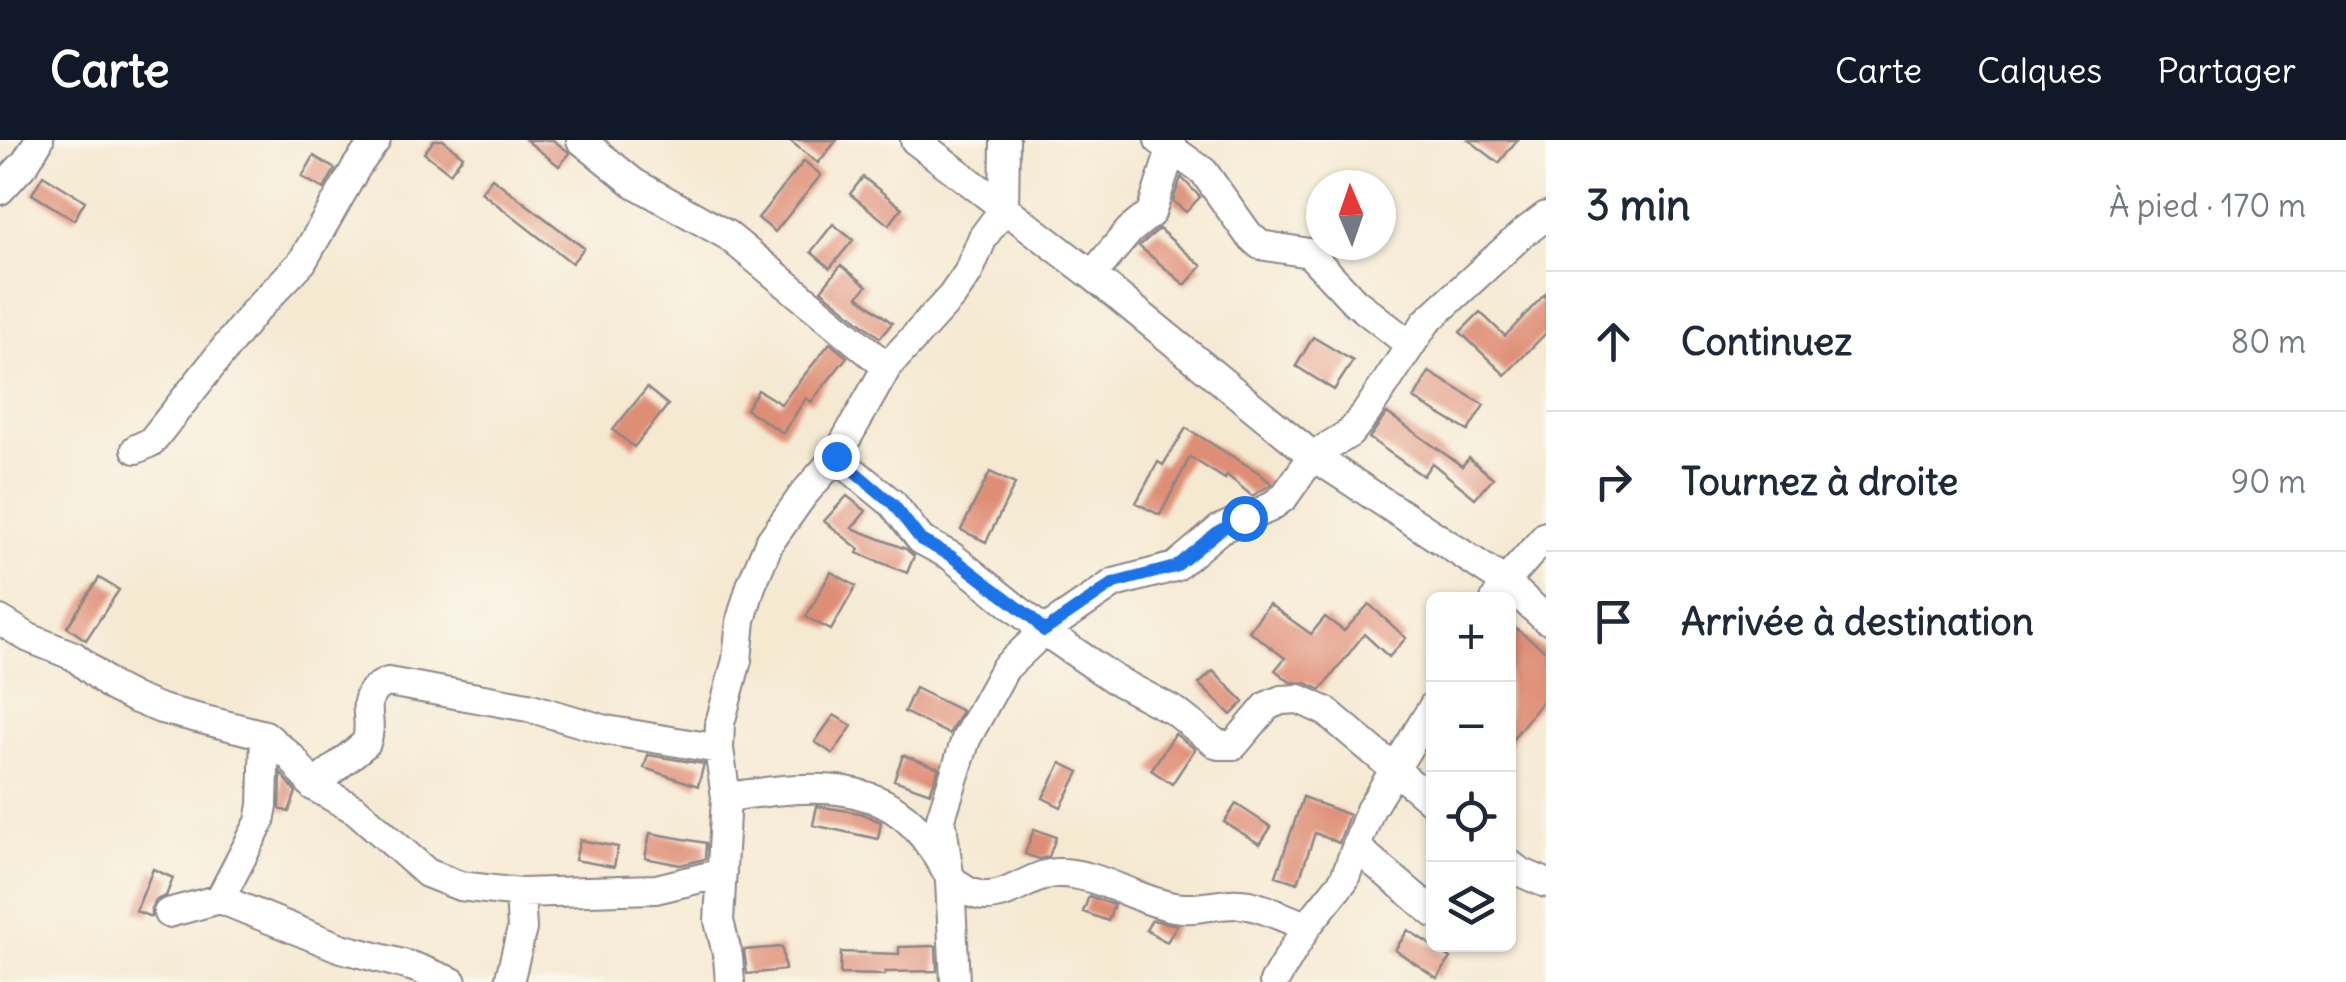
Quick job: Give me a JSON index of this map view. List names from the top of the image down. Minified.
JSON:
{"north":"top","page":{"header":"Carte","nav":["Carte","Calques","Partager"],"heading":["3 min","À pied · 170 m"],"list":[["Continuez","80 m"],["Tournez à droite","90 m"],"Arrivée à destination"],"map_buttons":["+","−"]}}
